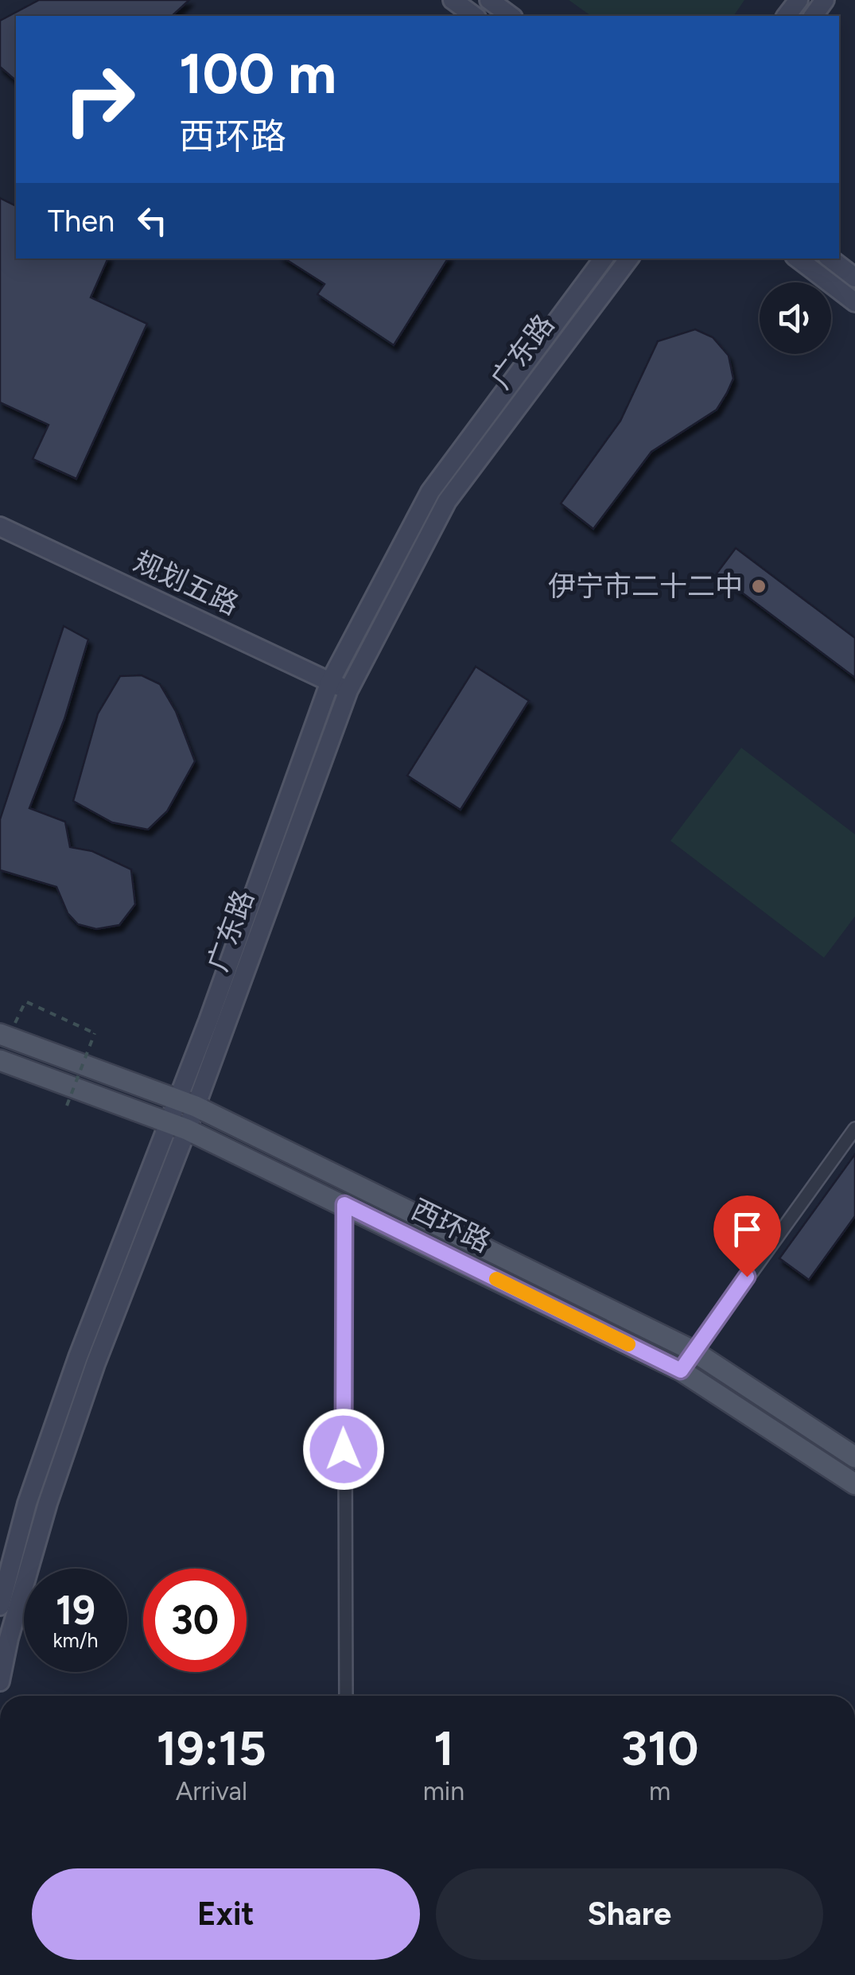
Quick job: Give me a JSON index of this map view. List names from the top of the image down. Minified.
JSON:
{"streets":{"main road":["西环路"],"street":["广东路","规划五路"]},"crossings":[["广东路","规划五路"],["广东路","西环路"]],"places":["伊宁市二十二中"],"page":{"turn":["100 m","西环路"],"then":"Then","speed":"19 km/h","limit":"30","eta":["19:15","Arrival","1","min","310","m"],"buttons":["Exit","Share"]}}
